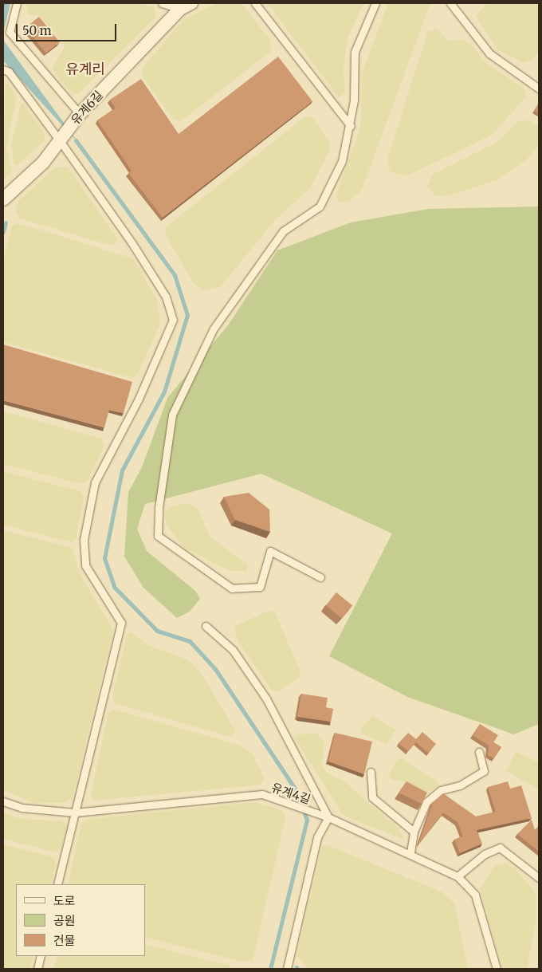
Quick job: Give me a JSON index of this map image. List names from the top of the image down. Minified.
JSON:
{"streets":{"street":["유계6길"],"lane":["유계4길"]},"districts":["유계리"],"legend":["도로","공원","건물"],"scale_bar":"50 m"}
